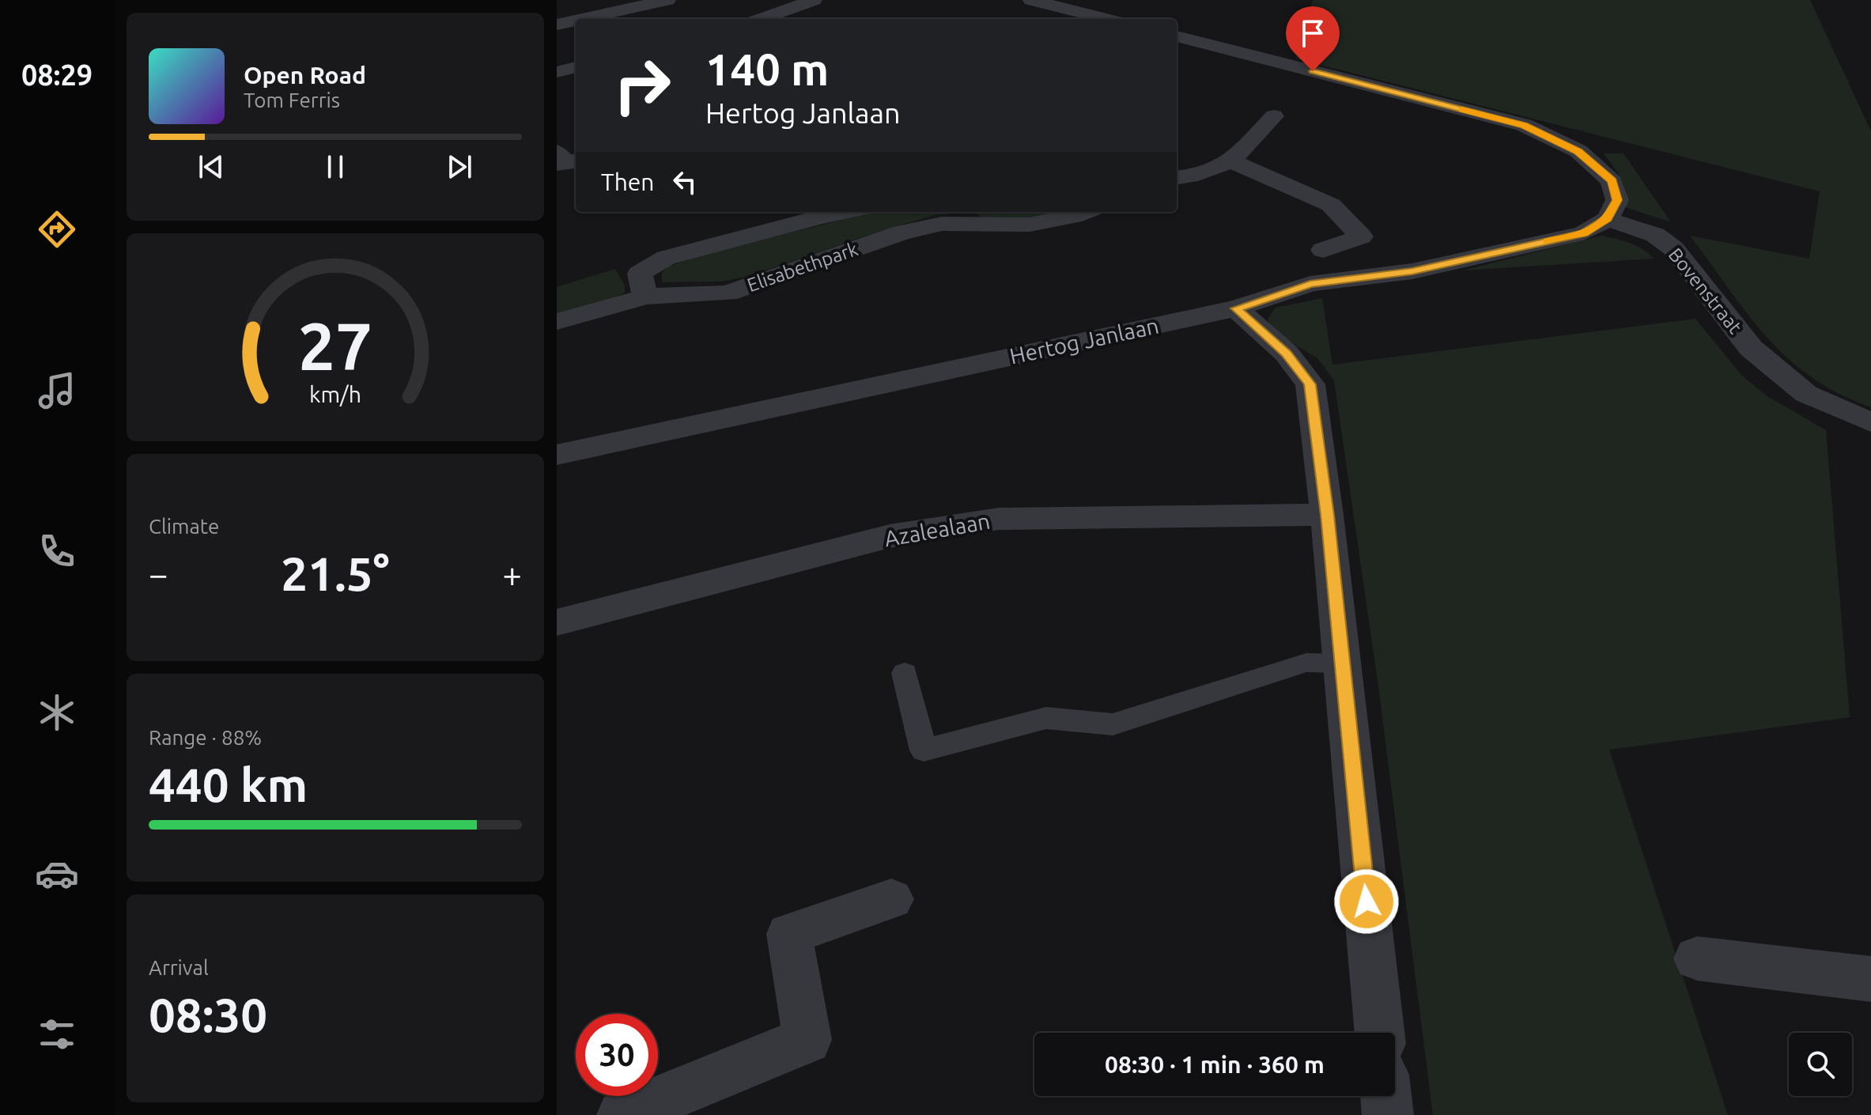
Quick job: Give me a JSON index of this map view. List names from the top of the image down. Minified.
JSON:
{"streets":{"street":["Elisabethpark","Bovenstraat","Hertog Janlaan","Azalealaan"]},"crossings":[["Bovenstraat","Hertog Janlaan"]],"page":{"tabs":"08:29","turn":["140 m","Hertog Janlaan"],"song":["Open Road","Tom Ferris"],"then":"Then","tile":["Climate",["Range · 88%","440 km"],["Arrival","08:30"]],"heat":["−","21.5°","+"],"limit":"30","trip":"08:30 · 1 min · 360 m","gauge":["27","km/h"]}}
